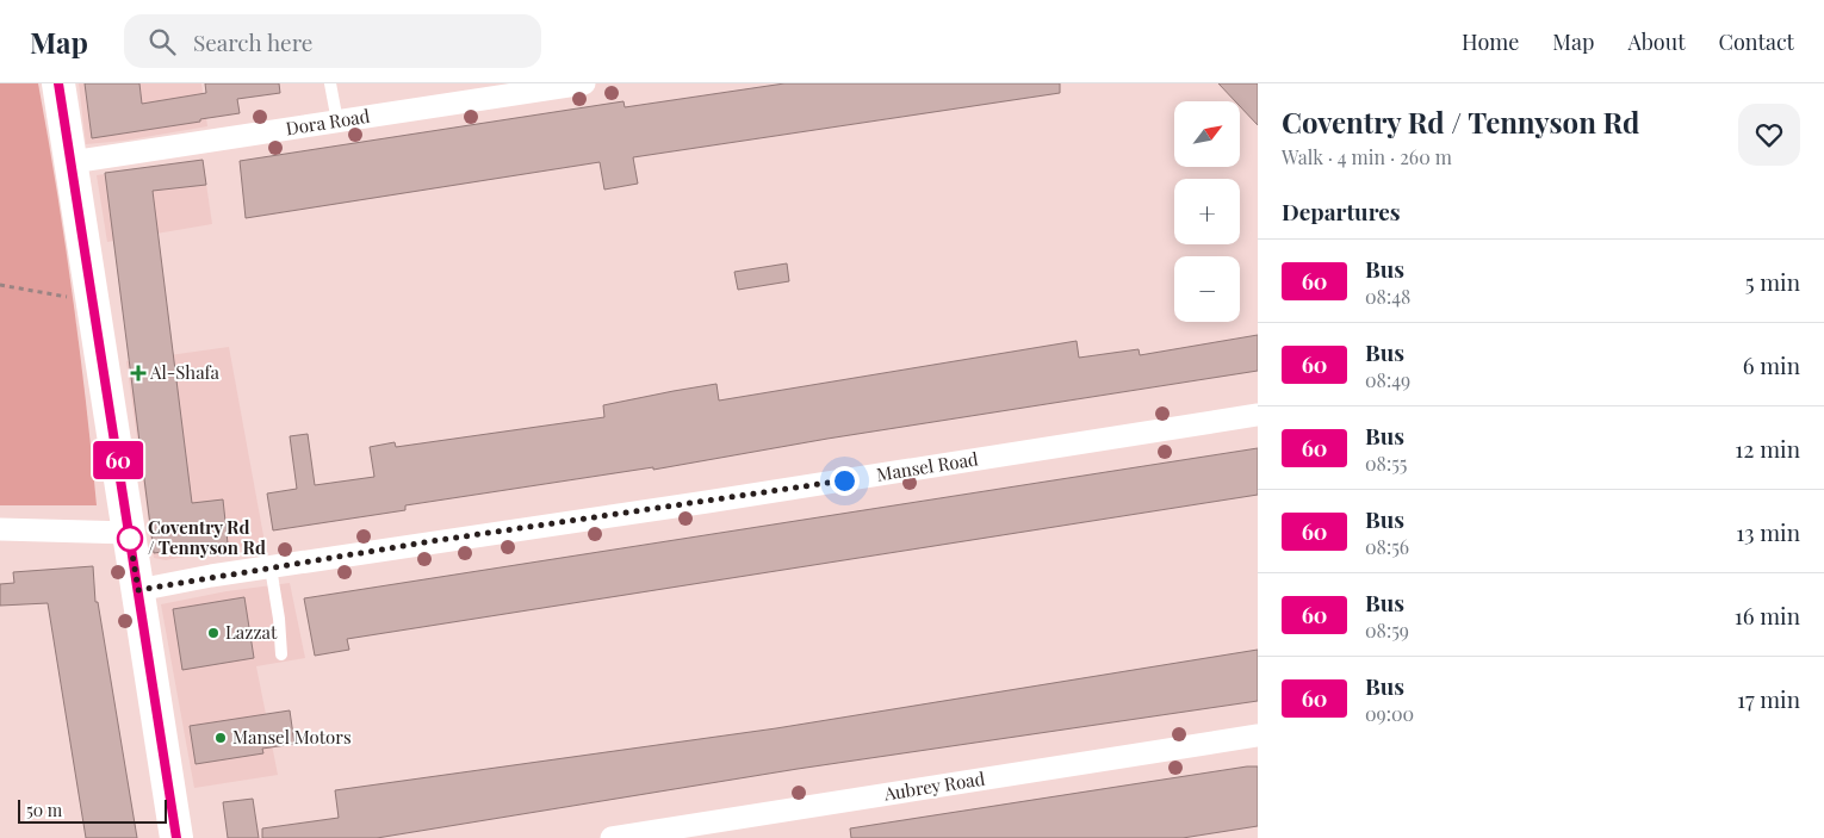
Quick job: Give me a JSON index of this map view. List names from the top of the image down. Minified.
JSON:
{"streets":{"street":["Dora Road","Mansel Road","Aubrey Road"]},"places":{"health":["Al-Shafa"],"other":["Coventry Rd / Tennyson Rd","Lazzat","Mansel Motors"]},"lines":["bus line 60"],"scale_bar":"50 m","north":"top right","page":{"header":"Map","search":"Search here","nav":["Home","Map","About","Contact"],"on_map":"60","heading":[["Coventry Rd / Tennyson Rd","Walk · 4 min · 260 m"],"Departures"],"map_buttons":["+","−"],"list":[{"mark":"60","name":"Bus","note":"08:48","value":"5 min"},{"mark":"60","name":"Bus","note":"08:49","value":"6 min"},{"mark":"60","name":"Bus","note":"08:55","value":"12 min"},{"mark":"60","name":"Bus","note":"08:56","value":"13 min"},{"mark":"60","name":"Bus","note":"08:59","value":"16 min"},{"mark":"60","name":"Bus","note":"09:00","value":"17 min"}],"scale":"50 m"}}
